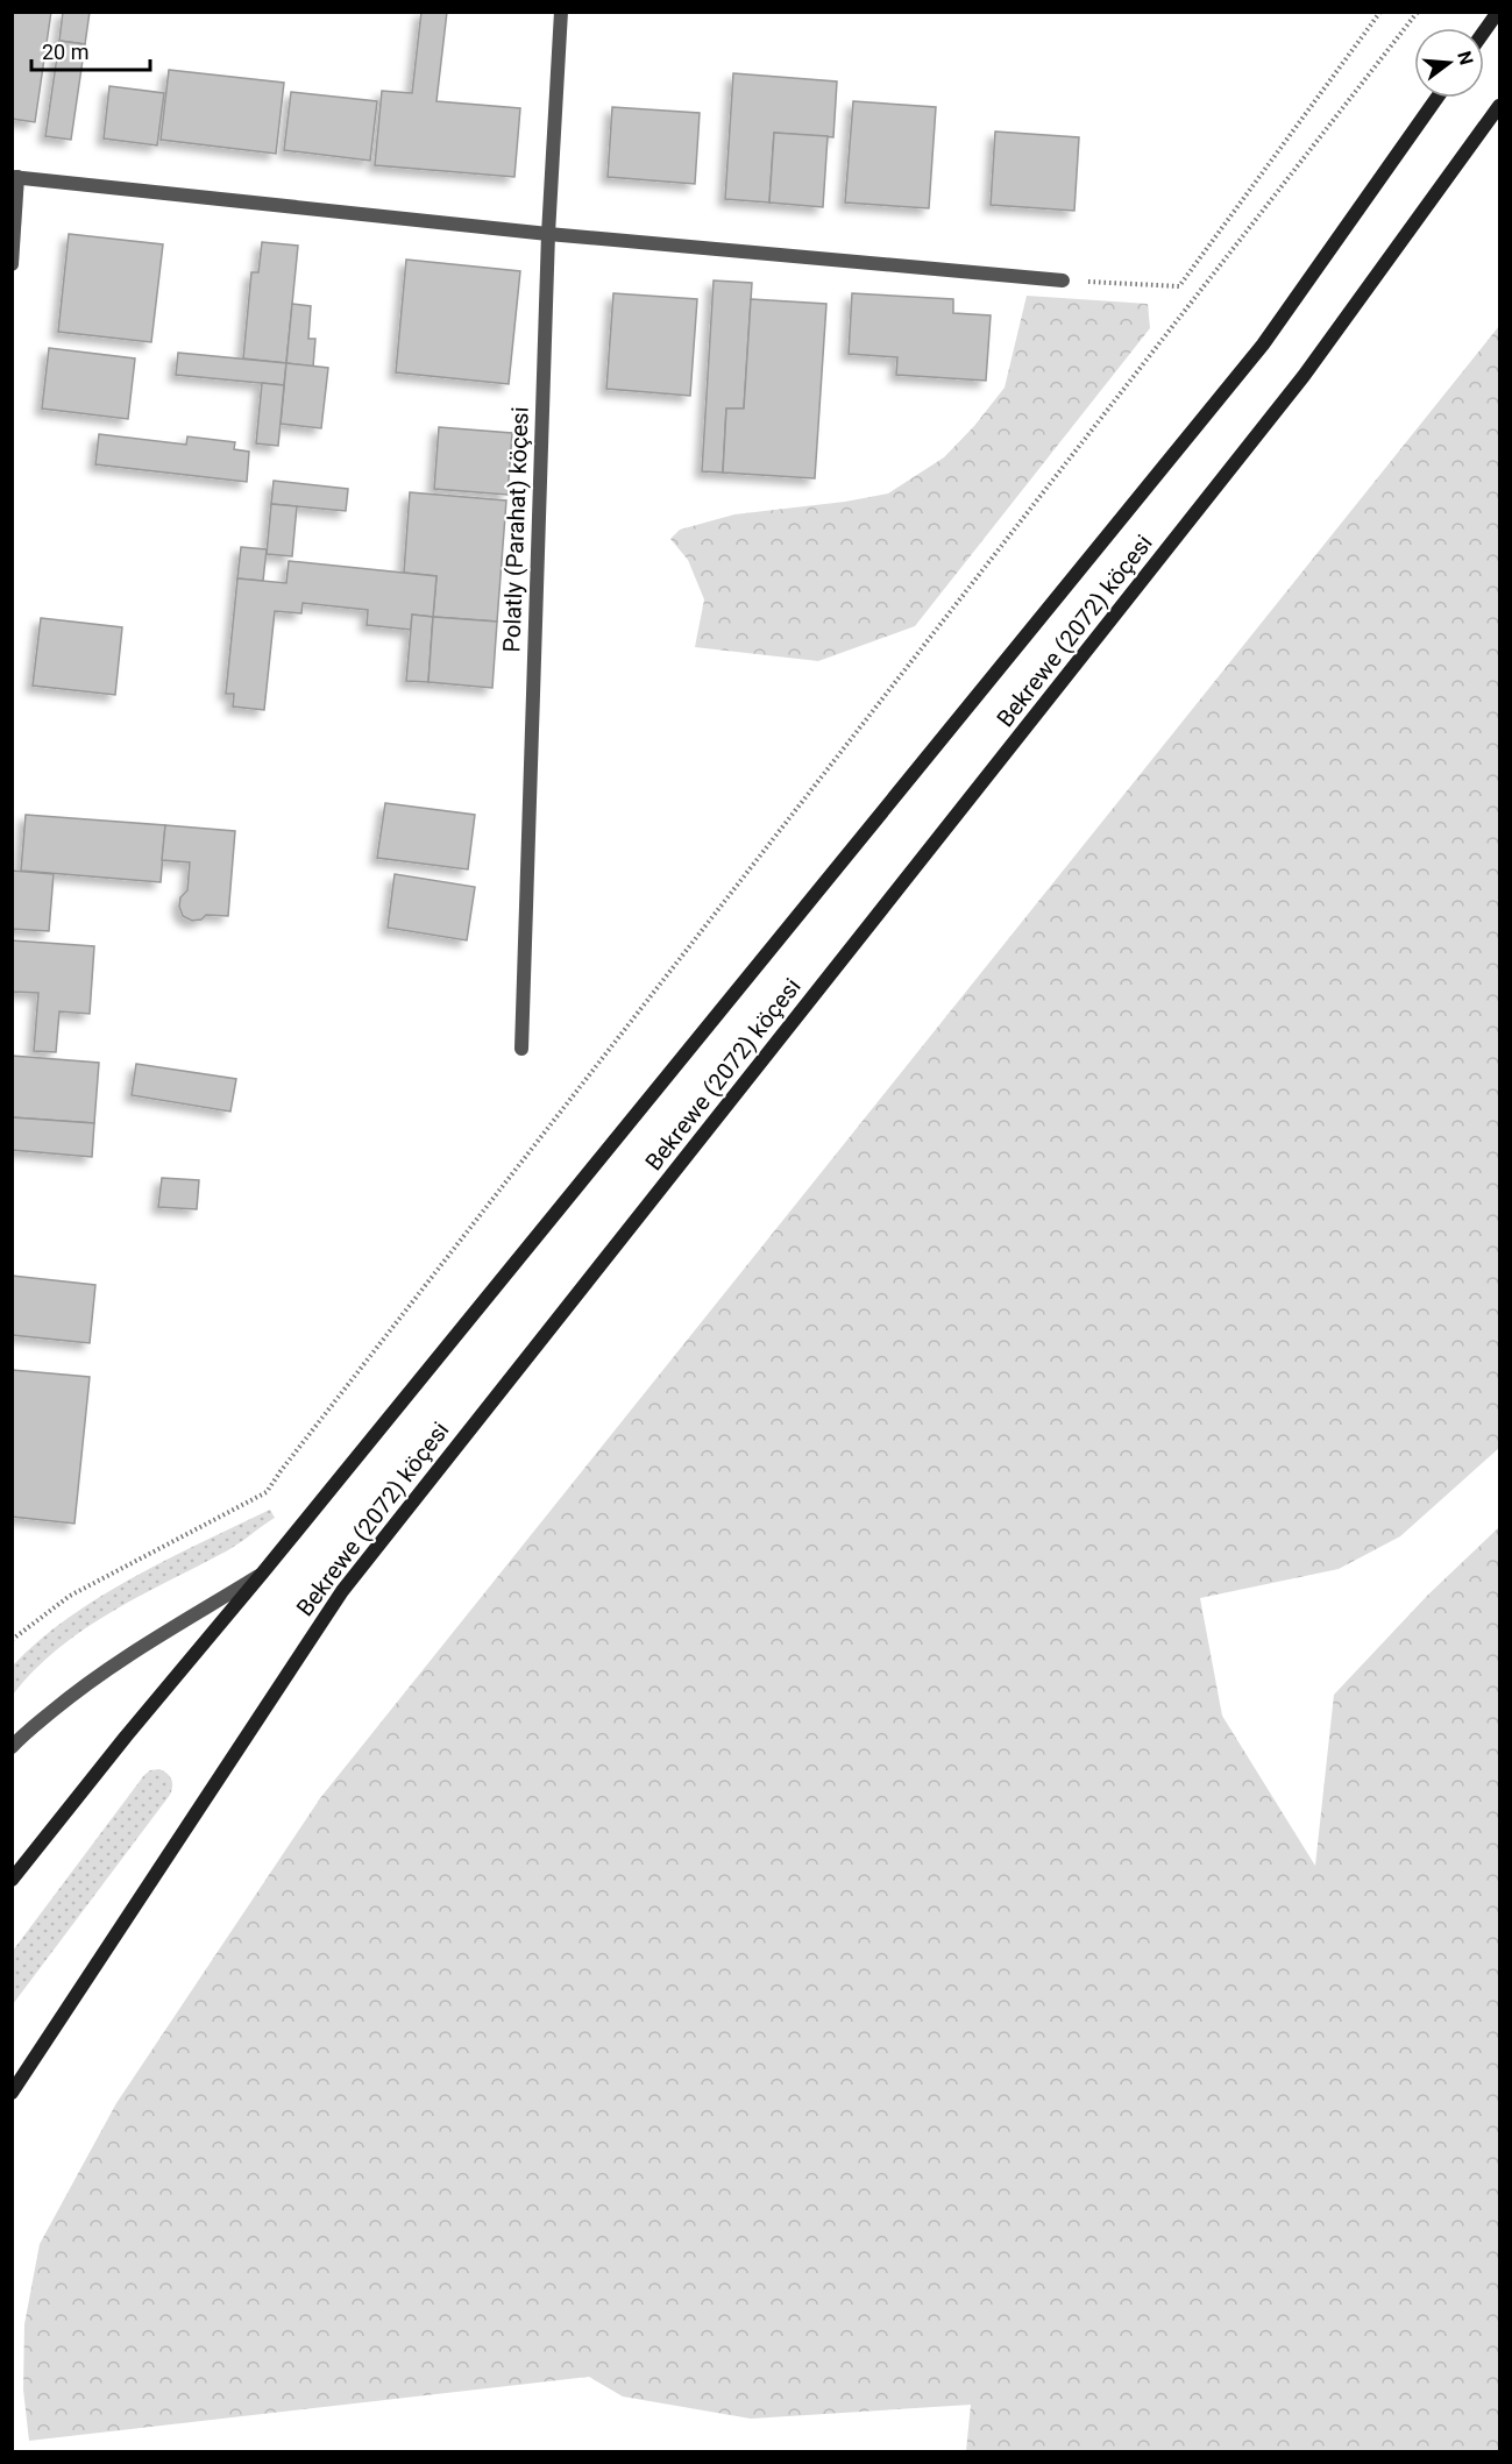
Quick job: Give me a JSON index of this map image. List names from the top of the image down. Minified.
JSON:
{"streets":{"main road":["Bekrewe (2072) köçesi"],"street":["Polatly (Parahat) köçesi"]},"scale_bar":"20 m","north":"right"}
